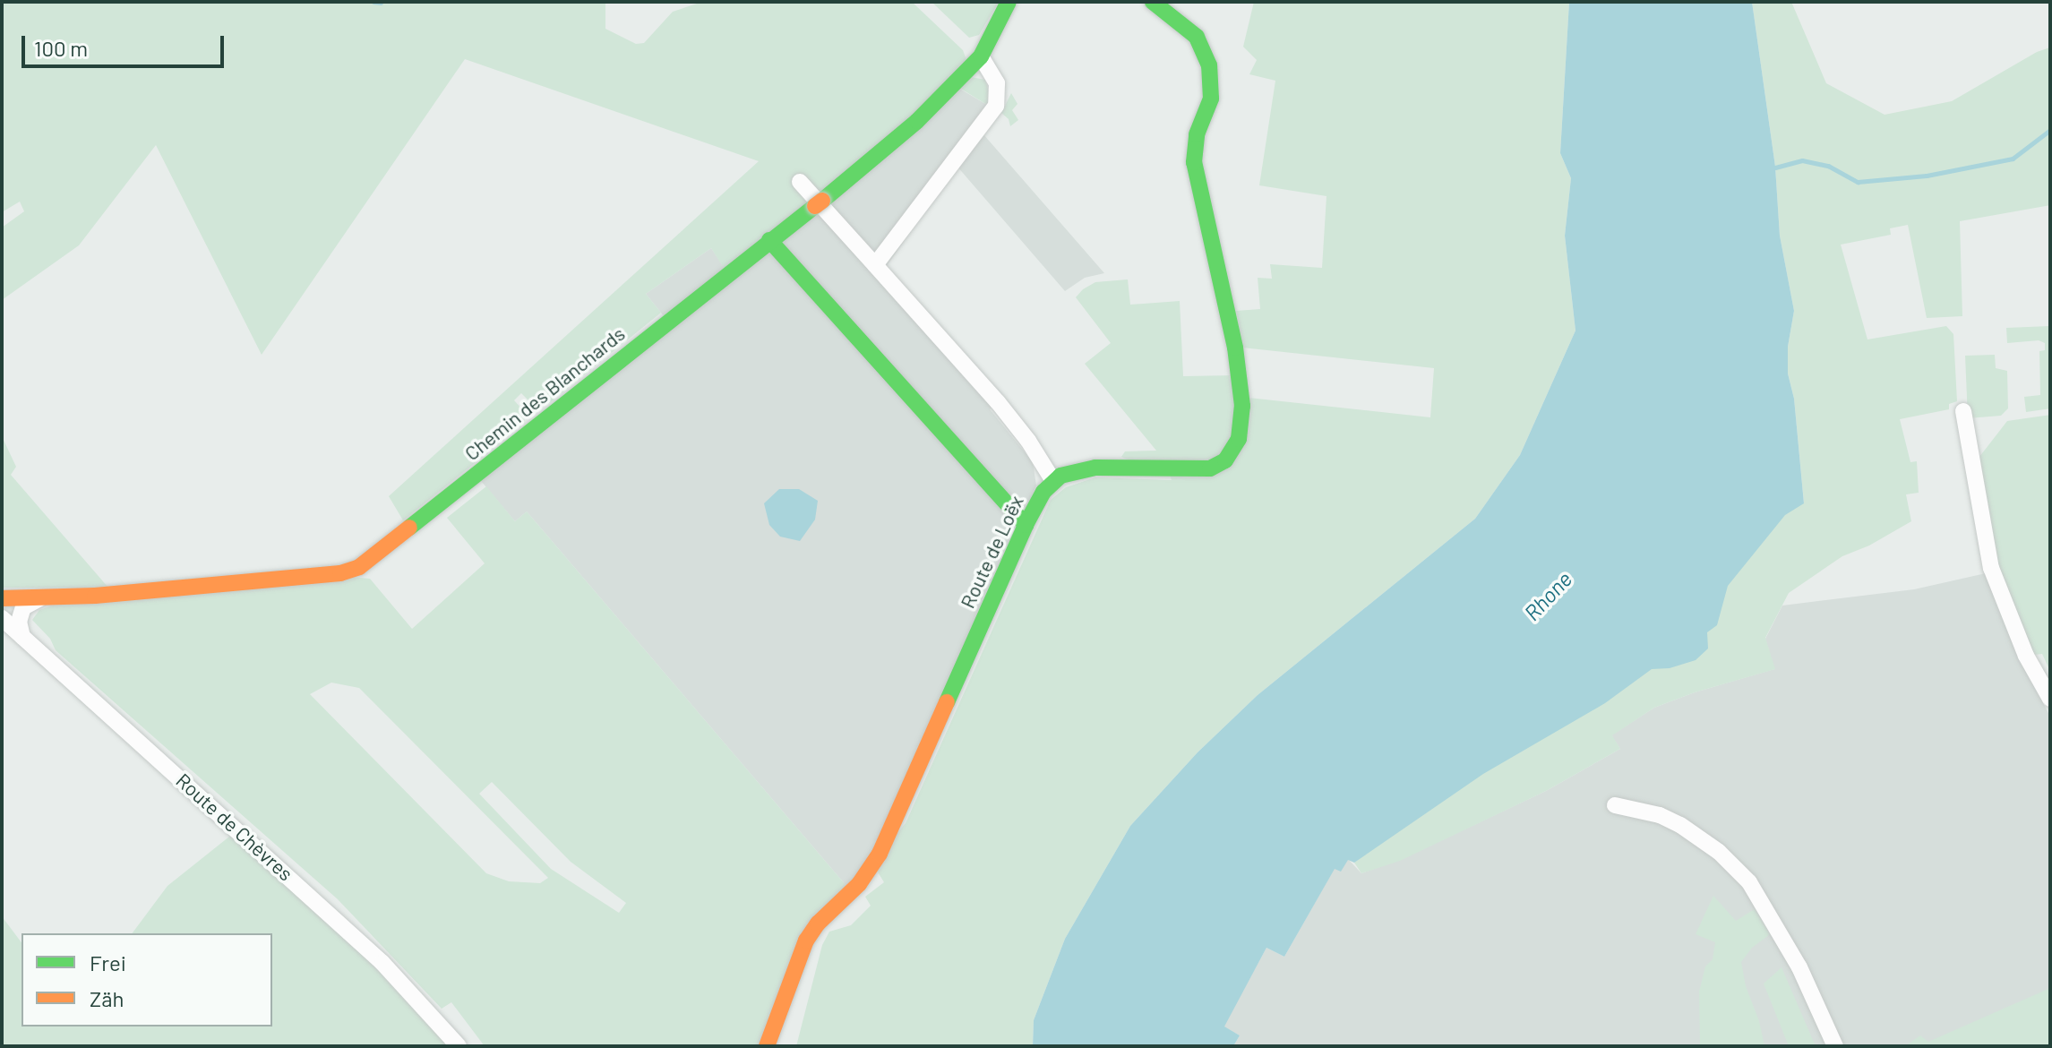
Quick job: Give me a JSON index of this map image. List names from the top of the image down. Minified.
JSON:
{"streets":{"street":["Chemin des Blanchards","Route de Loëx","Route de Chèvres"]},"water":["Rhone"],"legend":["Frei","Zäh"],"scale_bar":"100 m"}
